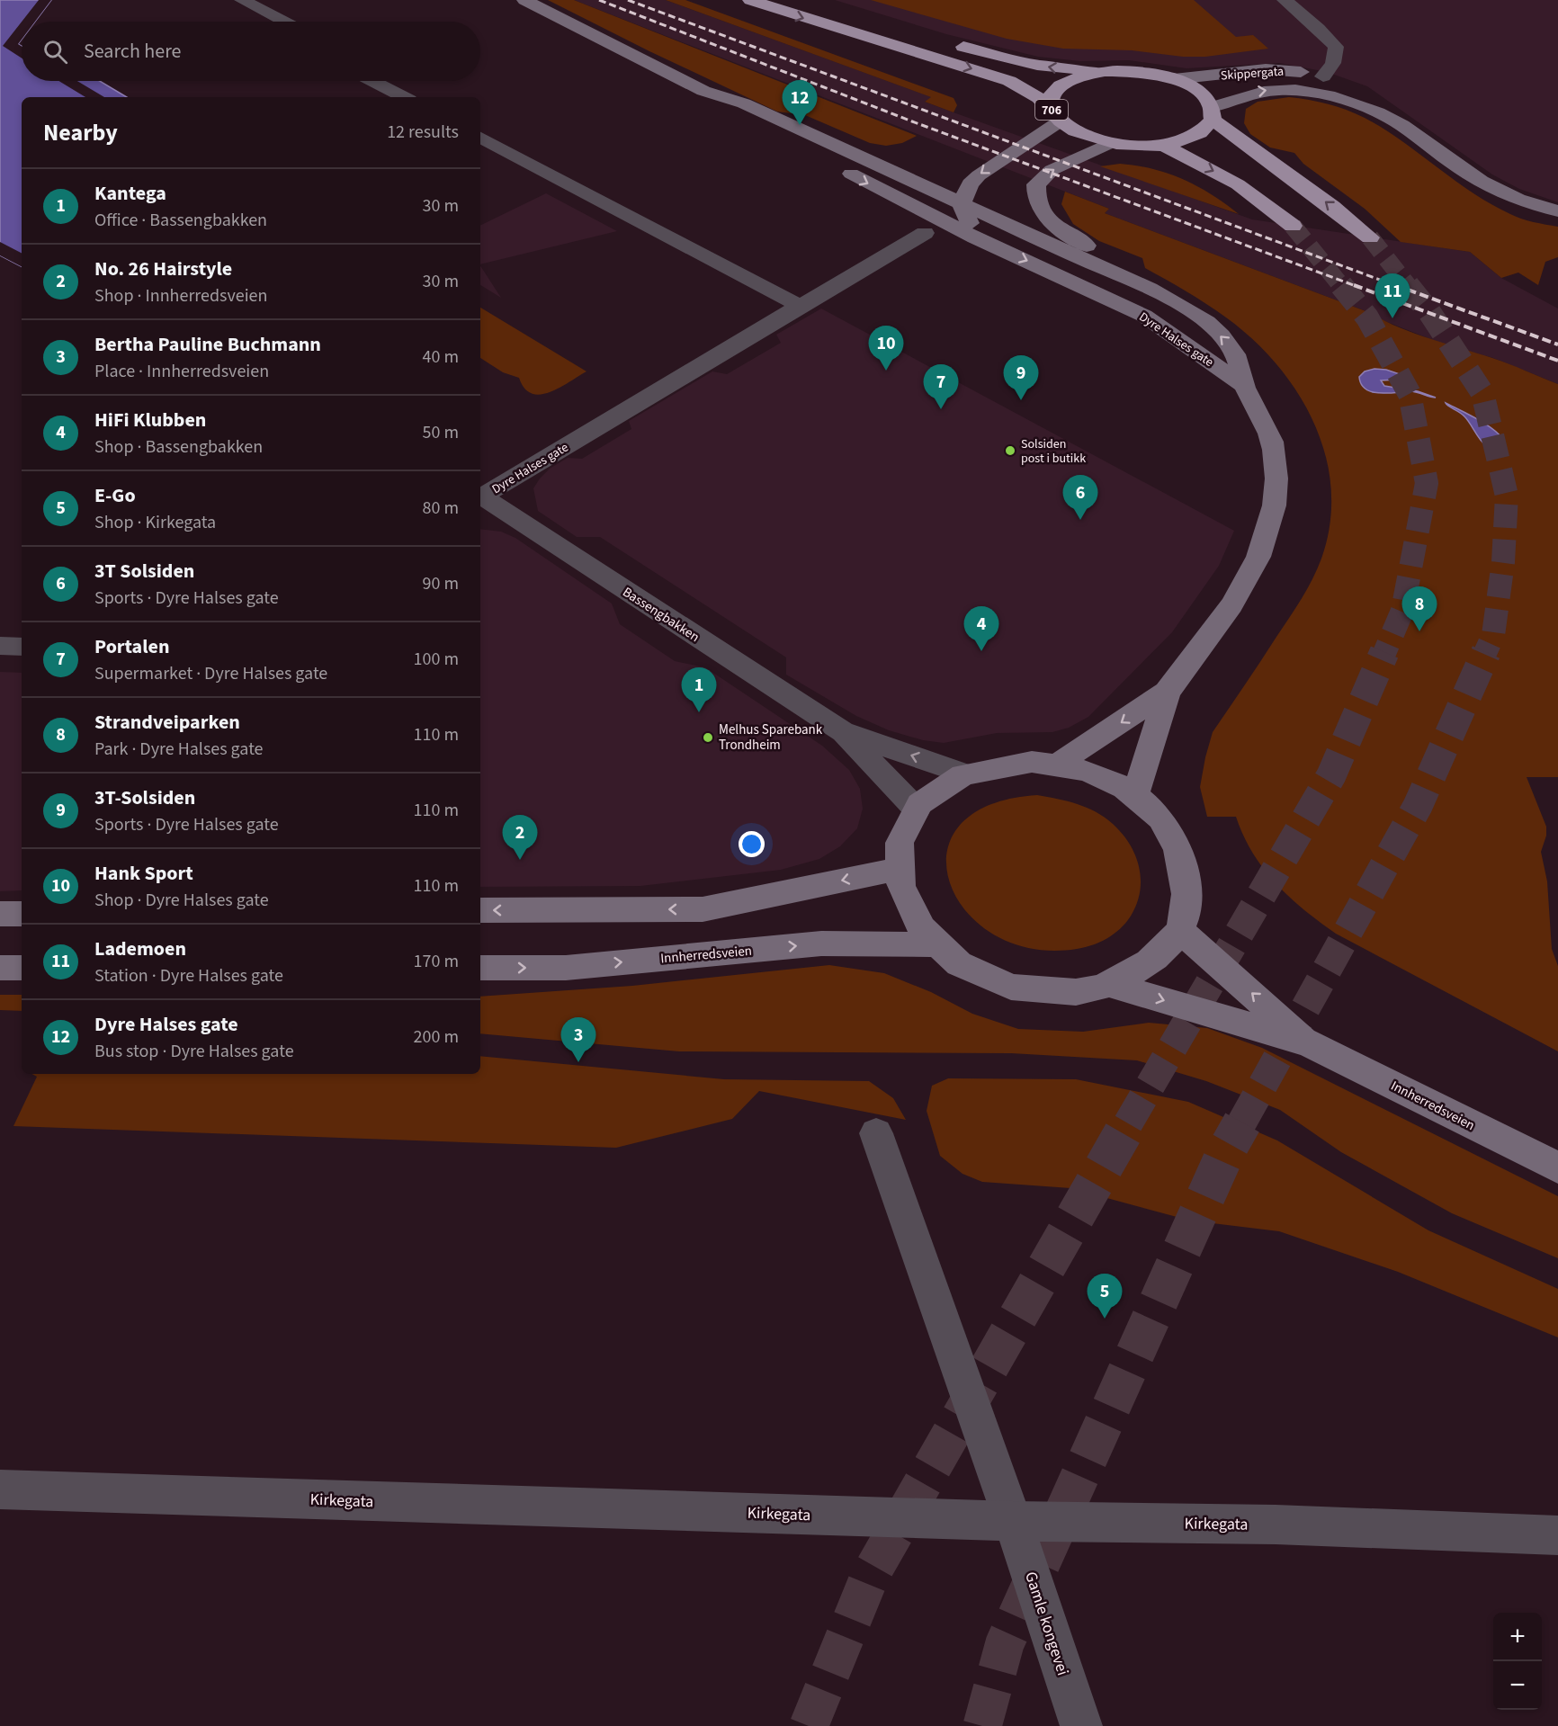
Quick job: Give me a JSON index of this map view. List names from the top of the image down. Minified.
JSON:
{"streets":{"highway":["706"],"main road":["Skippergata","Dyre Halses gate","Innherredsveien"],"street":["Bassengbakken","Kirkegata","Gamle kongevei"]},"crossings":[["Skippergata","706"],["Kirkegata","Gamle kongevei"]],"places":["Solsiden post i butikk","Melhus Sparebank Trondheim"],"page":{"search":"Search here","pins":["12","11","10","9","7","6","8","4","1","2","3","5"],"heading":["Nearby","12 results"],"list":[{"mark":"1","name":"Kantega","note":"Office · Bassengbakken","value":"30 m"},{"mark":"2","name":"No. 26 Hairstyle","note":"Shop · Innherredsveien","value":"30 m"},{"mark":"3","name":"Bertha Pauline Buchmann","note":"Place · Innherredsveien","value":"40 m"},{"mark":"4","name":"HiFi Klubben","note":"Shop · Bassengbakken","value":"50 m"},{"mark":"5","name":"E-Go","note":"Shop · Kirkegata","value":"80 m"},{"mark":"6","name":"3T Solsiden","note":"Sports · Dyre Halses gate","value":"90 m"},{"mark":"7","name":"Portalen","note":"Supermarket · Dyre Halses gate","value":"100 m"},{"mark":"8","name":"Strandveiparken","note":"Park · Dyre Halses gate","value":"110 m"},{"mark":"9","name":"3T-Solsiden","note":"Sports · Dyre Halses gate","value":"110 m"},{"mark":"10","name":"Hank Sport","note":"Shop · Dyre Halses gate","value":"110 m"},{"mark":"11","name":"Lademoen","note":"Station · Dyre Halses gate","value":"170 m"},{"mark":"12","name":"Dyre Halses gate","note":"Bus stop · Dyre Halses gate","value":"200 m"}],"map_buttons":["+","−"]}}
